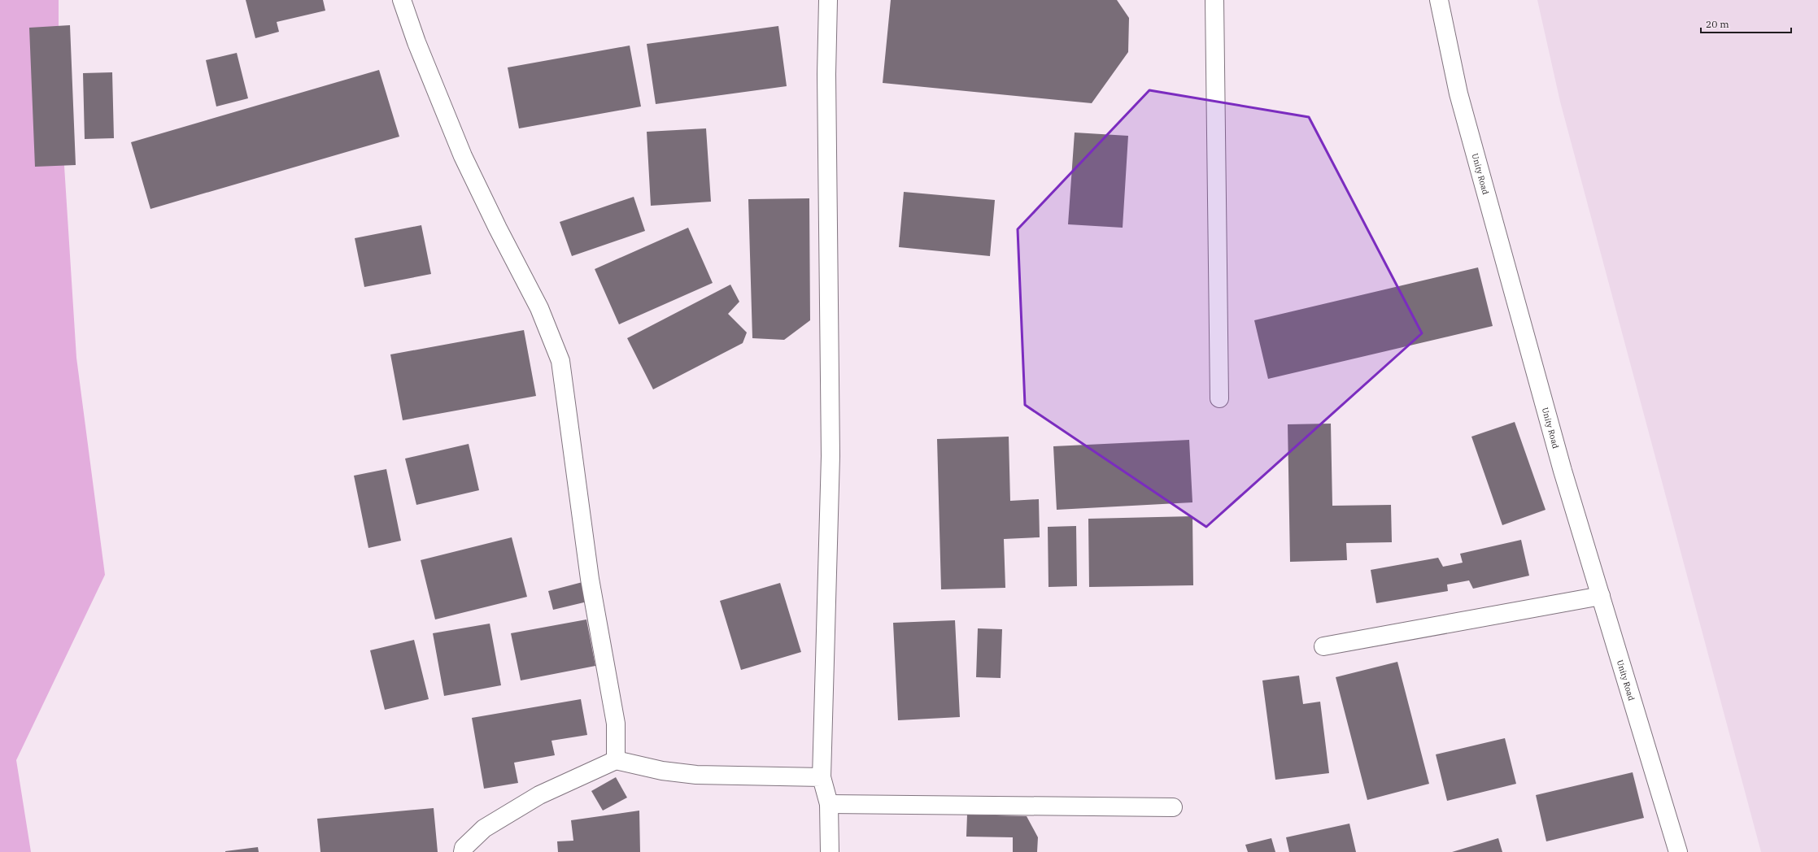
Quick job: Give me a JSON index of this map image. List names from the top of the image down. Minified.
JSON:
{"streets":{"street":["Unity Road"]},"scale_bar":"20 m"}
